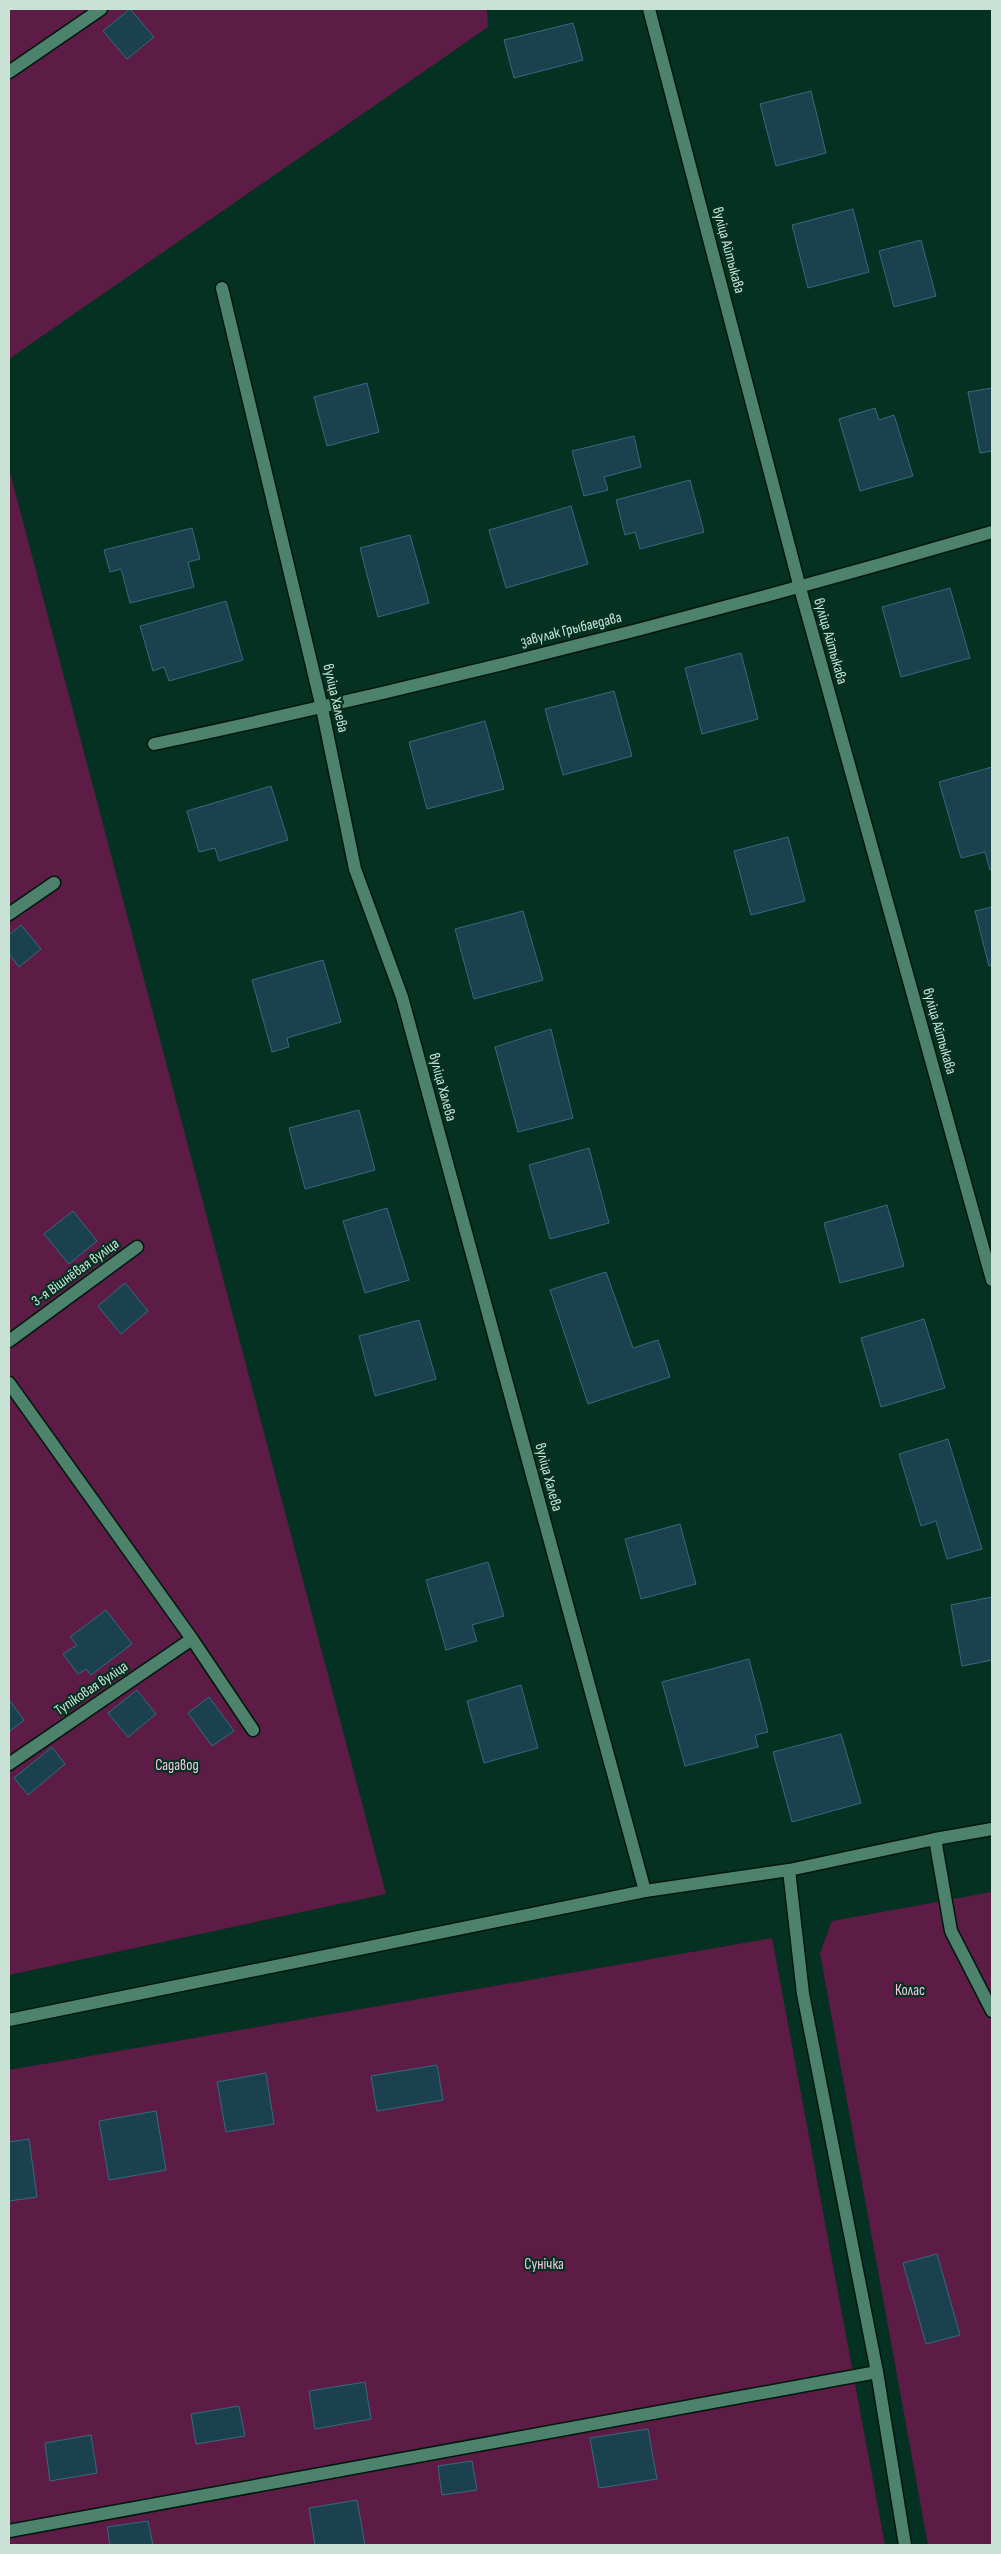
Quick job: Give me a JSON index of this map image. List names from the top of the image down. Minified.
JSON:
{"streets":{"street":["вуліца Айтыкава","завулак Грыбаедава","вуліца Халева","3-я Вішнёвая вуліца","Тупіковая вуліца"]},"crossings":[["вуліца Айтыкава","завулак Грыбаедава"],["завулак Грыбаедава","вуліца Халева"]],"parks":["Садавод","Колас","Сунічка"]}
